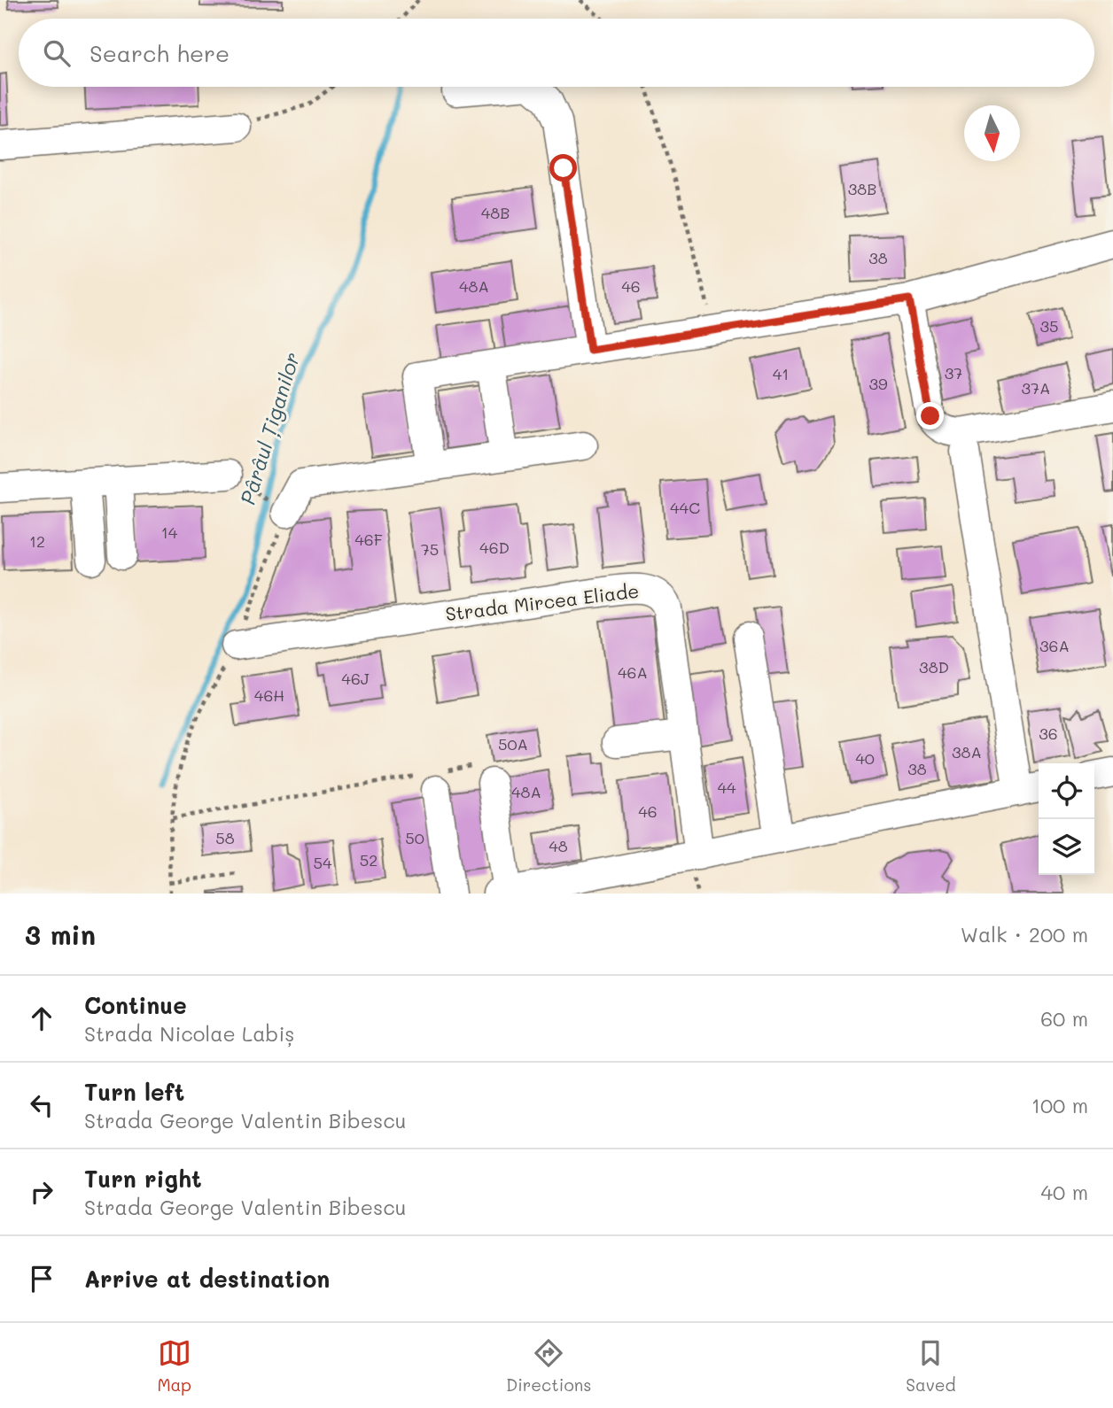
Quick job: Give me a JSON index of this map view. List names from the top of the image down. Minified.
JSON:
{"streets":{"street":["Strada Mircea Eliade"]},"water":["Pârâul Țiganilor"],"house_numbers":["38B","48B","38","48A","46","35","37","41","39","37A","44C","14","46F","12","46D","75","36A","38D","46A","46J","46H","36","50A","38A","40","38","44","48A","46","58","50","48","52","54"],"north":"bottom","page":{"search":"Search here","heading":["3 min","Walk · 200 m"],"list":[["Continue","Strada Nicolae Labiș","60 m"],["Turn left","Strada George Valentin Bibescu","100 m"],["Turn right","Strada George Valentin Bibescu","40 m"],"Arrive at destination"],"nav":["Map","Directions","Saved"]}}
